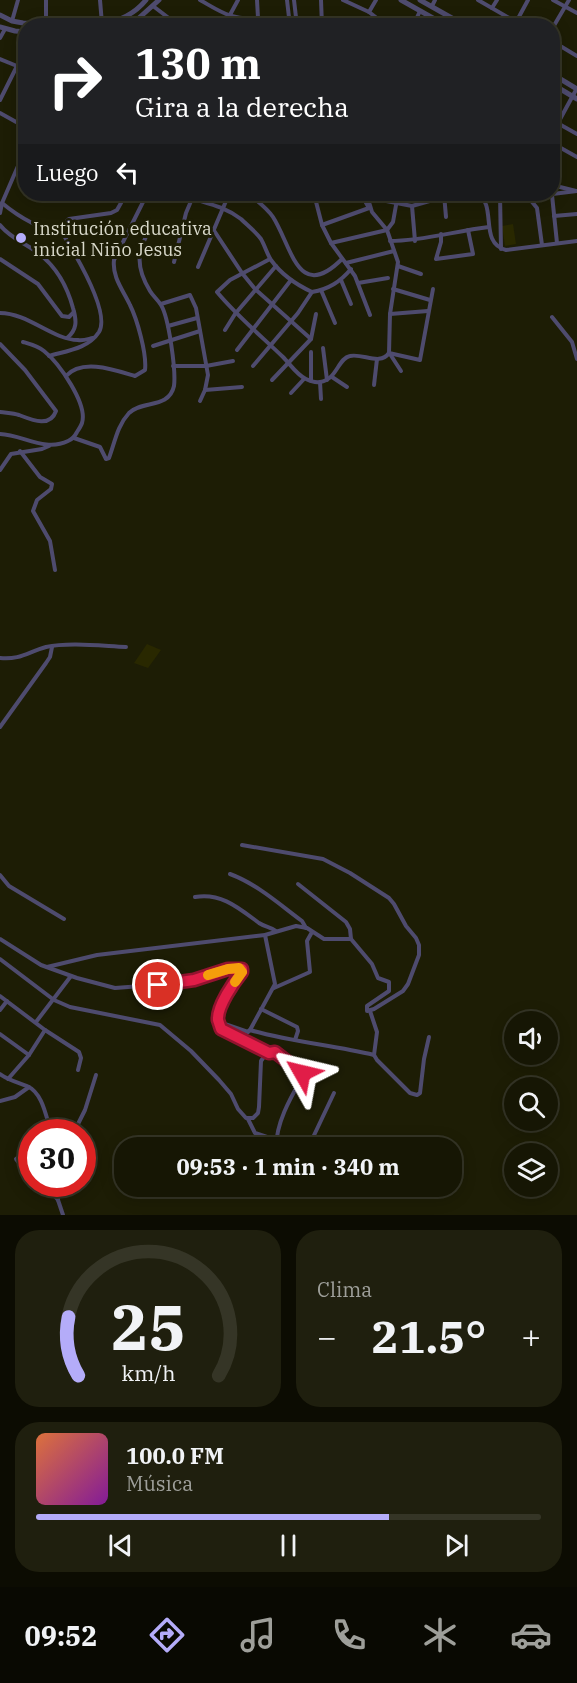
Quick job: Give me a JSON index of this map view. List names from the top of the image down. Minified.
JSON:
{"places":["Institución educativa inicial Niño Jesus"],"page":{"turn":["130 m","Gira a la derecha"],"then":"Luego","limit":"30","trip":"09:53 · 1 min · 340 m","tile":"Clima","heat":["−","21.5°","+"],"song":["100.0 FM","Música"],"tabs":"09:52","gauge":["25","km/h"]}}
